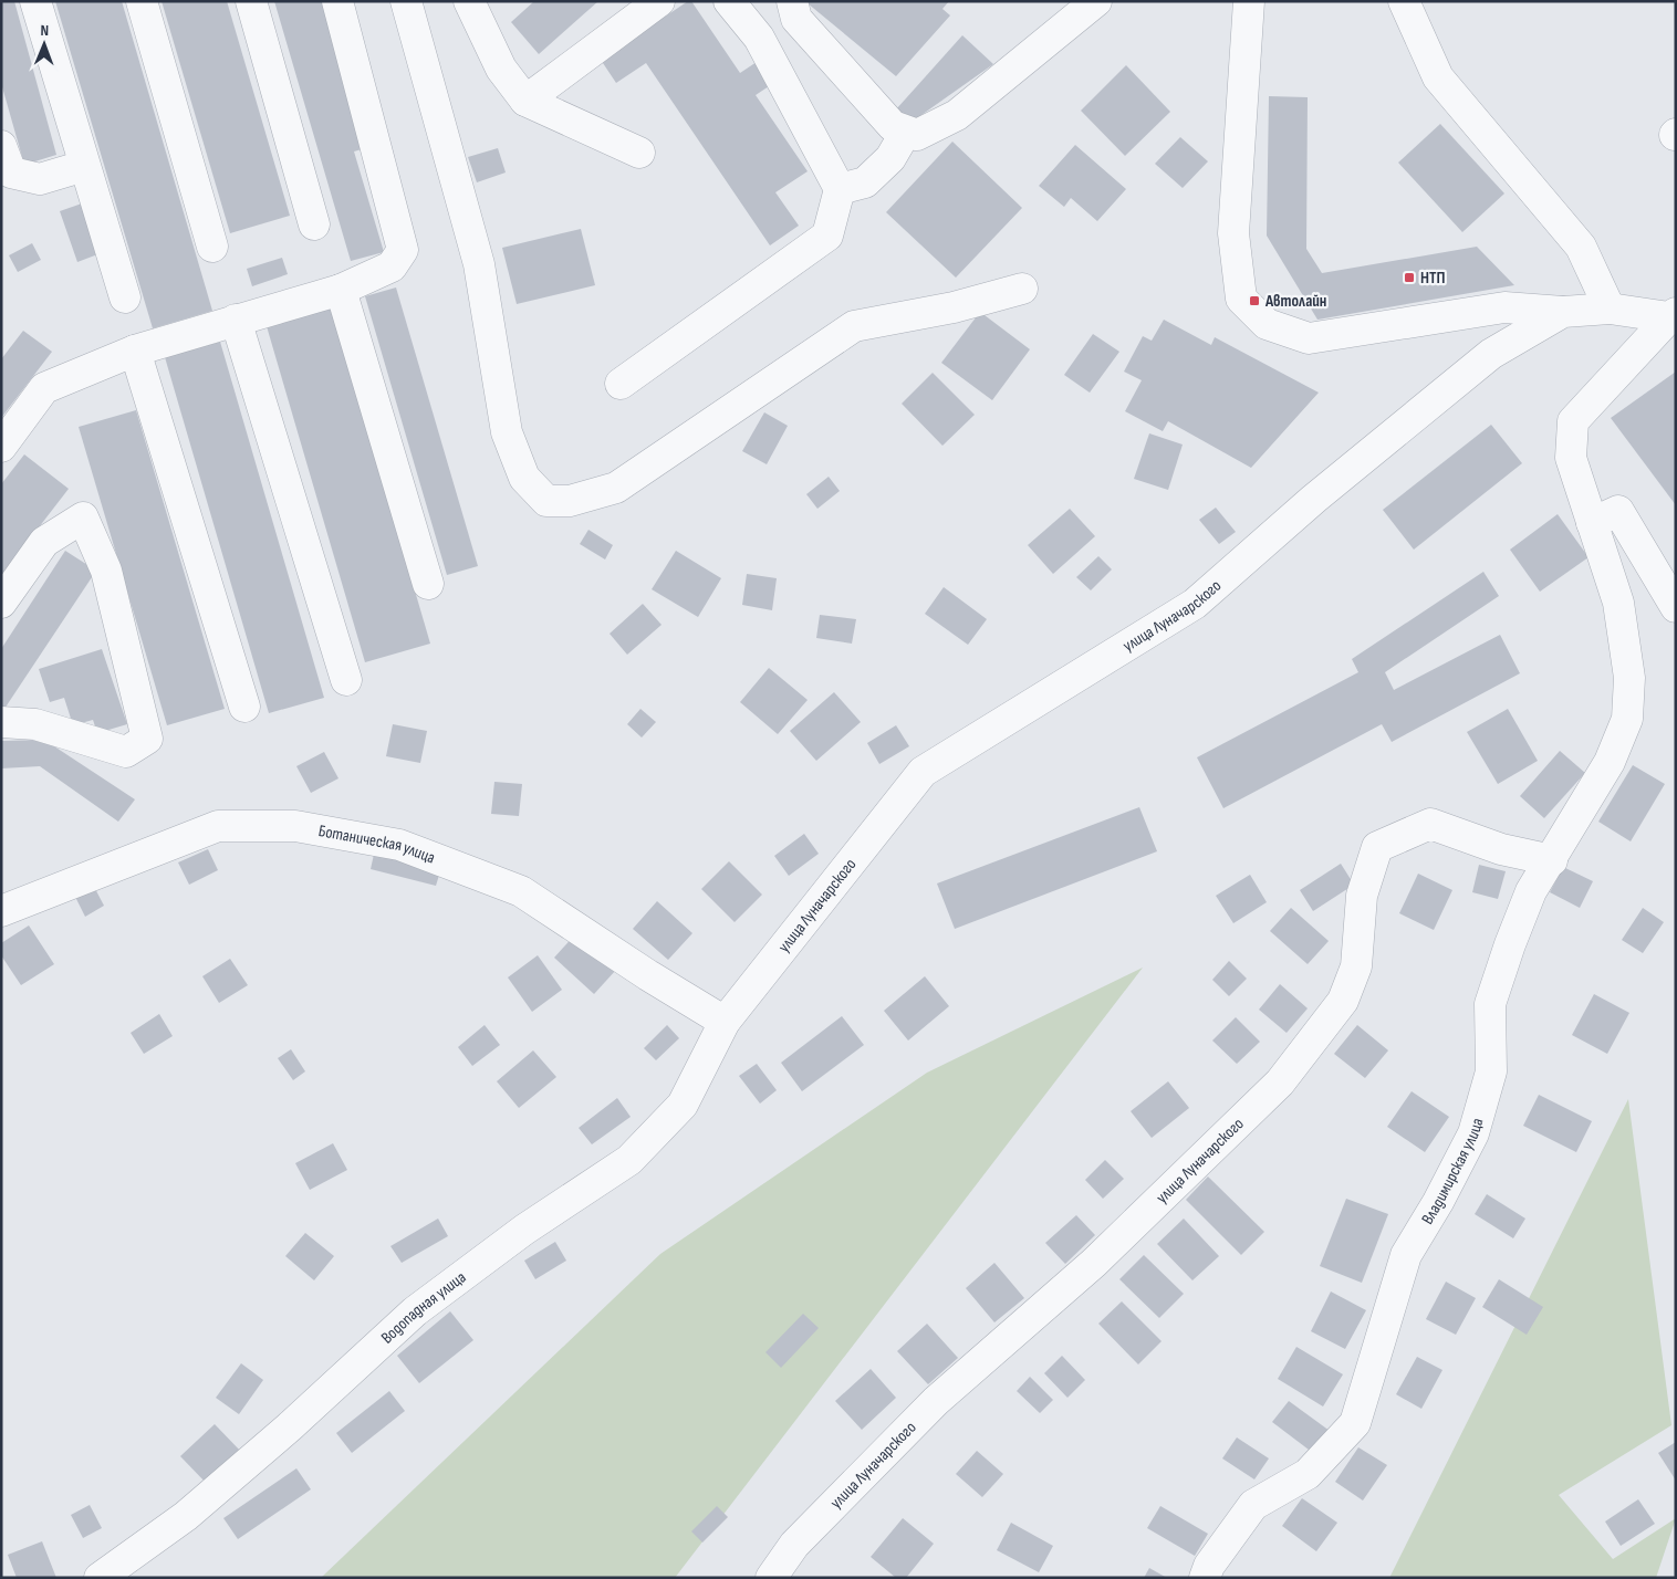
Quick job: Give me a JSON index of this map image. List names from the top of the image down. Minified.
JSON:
{"streets":{"street":["улица Луначарского","Ботаническая улица","Владимирская улица","Водопадная улица"]},"crossings":[["улица Луначарского","Ботаническая улица"],["улица Луначарского","Владимирская улица"],["улица Луначарского","Водопадная улица"],["Ботаническая улица","Водопадная улица"]],"places":{"transit":["НТП","Автолайн"]},"north":"top"}
